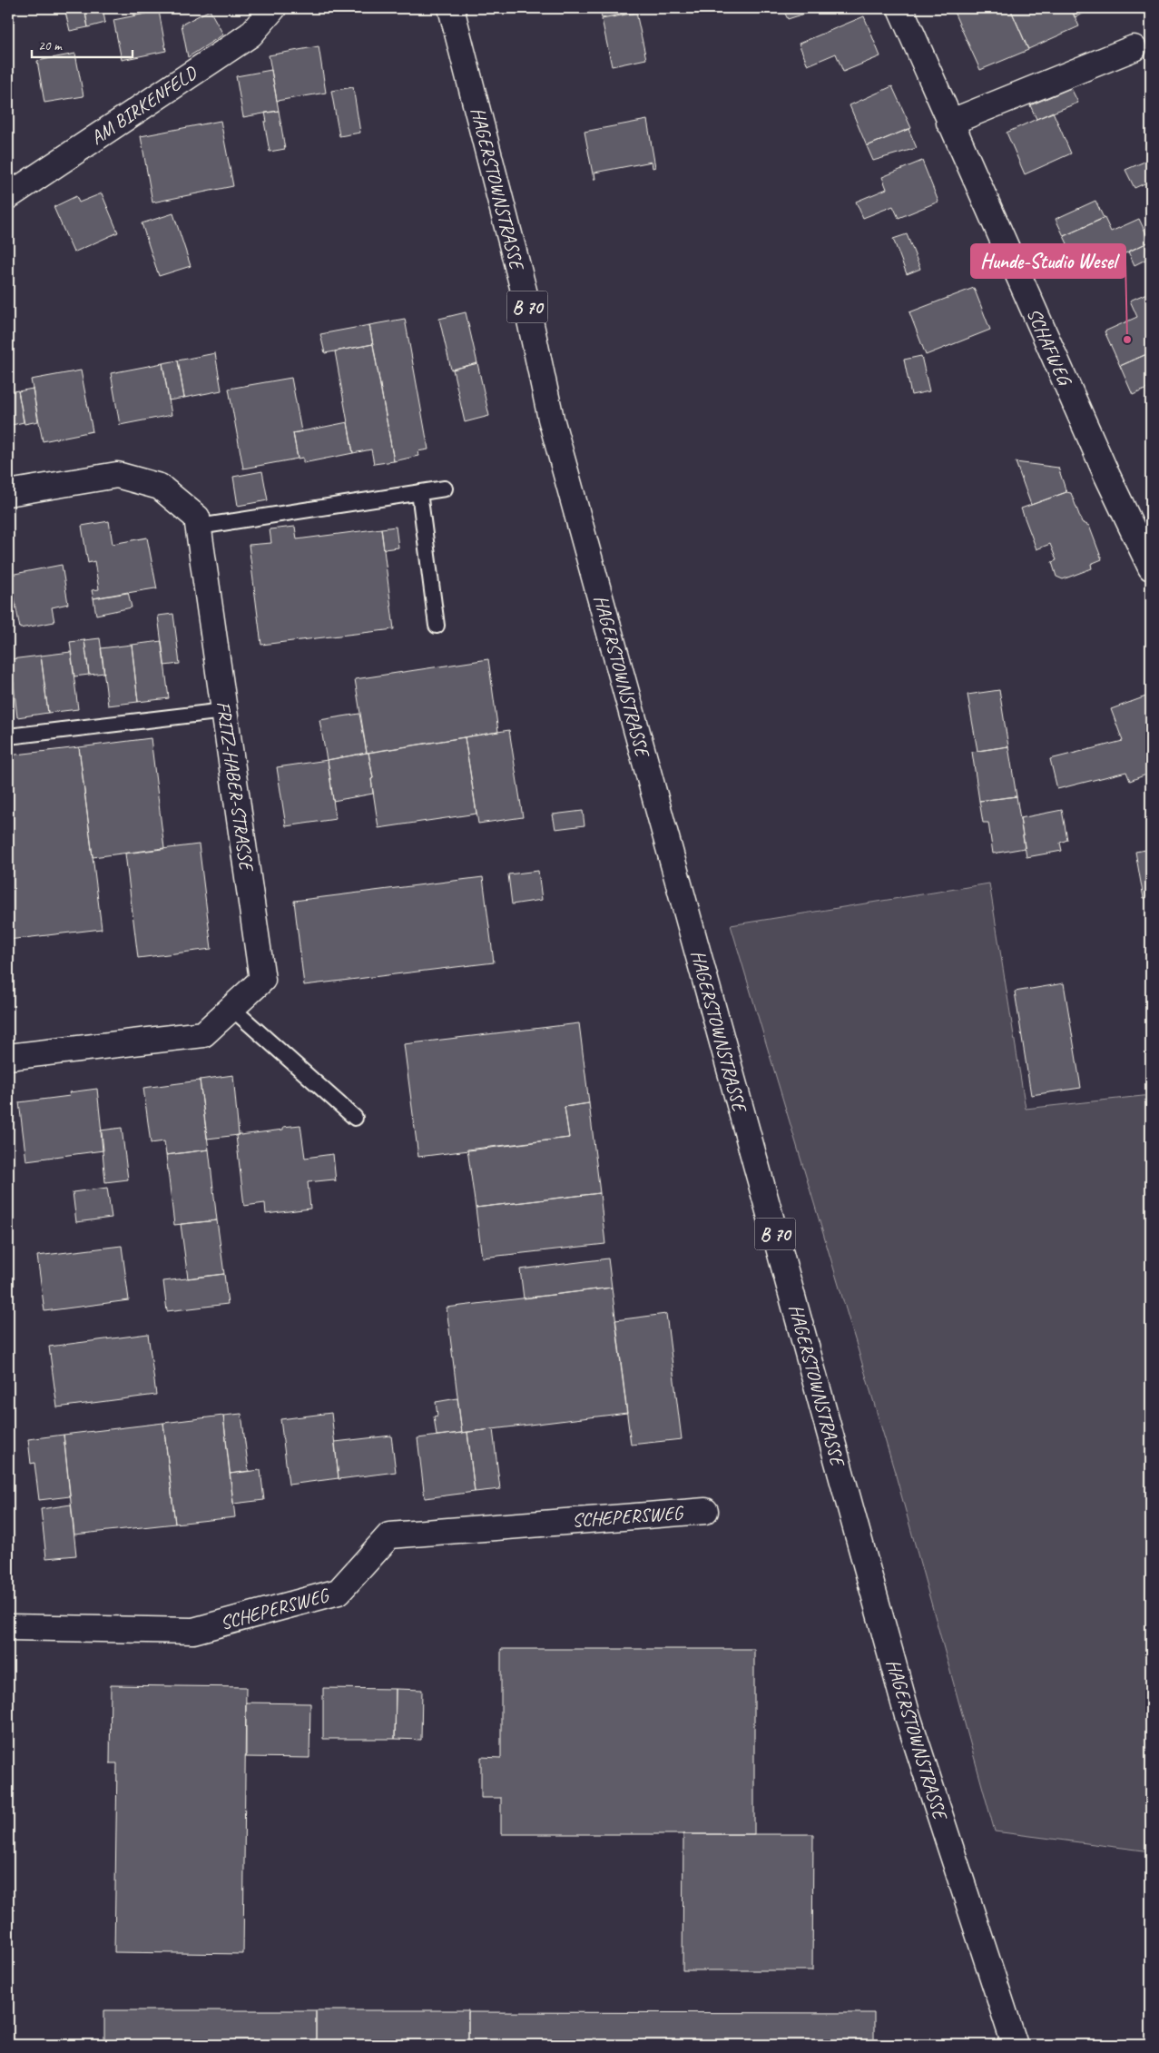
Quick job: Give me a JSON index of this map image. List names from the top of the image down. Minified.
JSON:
{"streets":{"street":["AM BIRKENFELD","HAGERSTOWNSTRASSE","B 70","SCHAFWEG","FRITZ-HABER-STRASSE","SCHEPERSWEG"]},"places":["Hunde-Studio Wesel"],"scale_bar":"20 m"}
